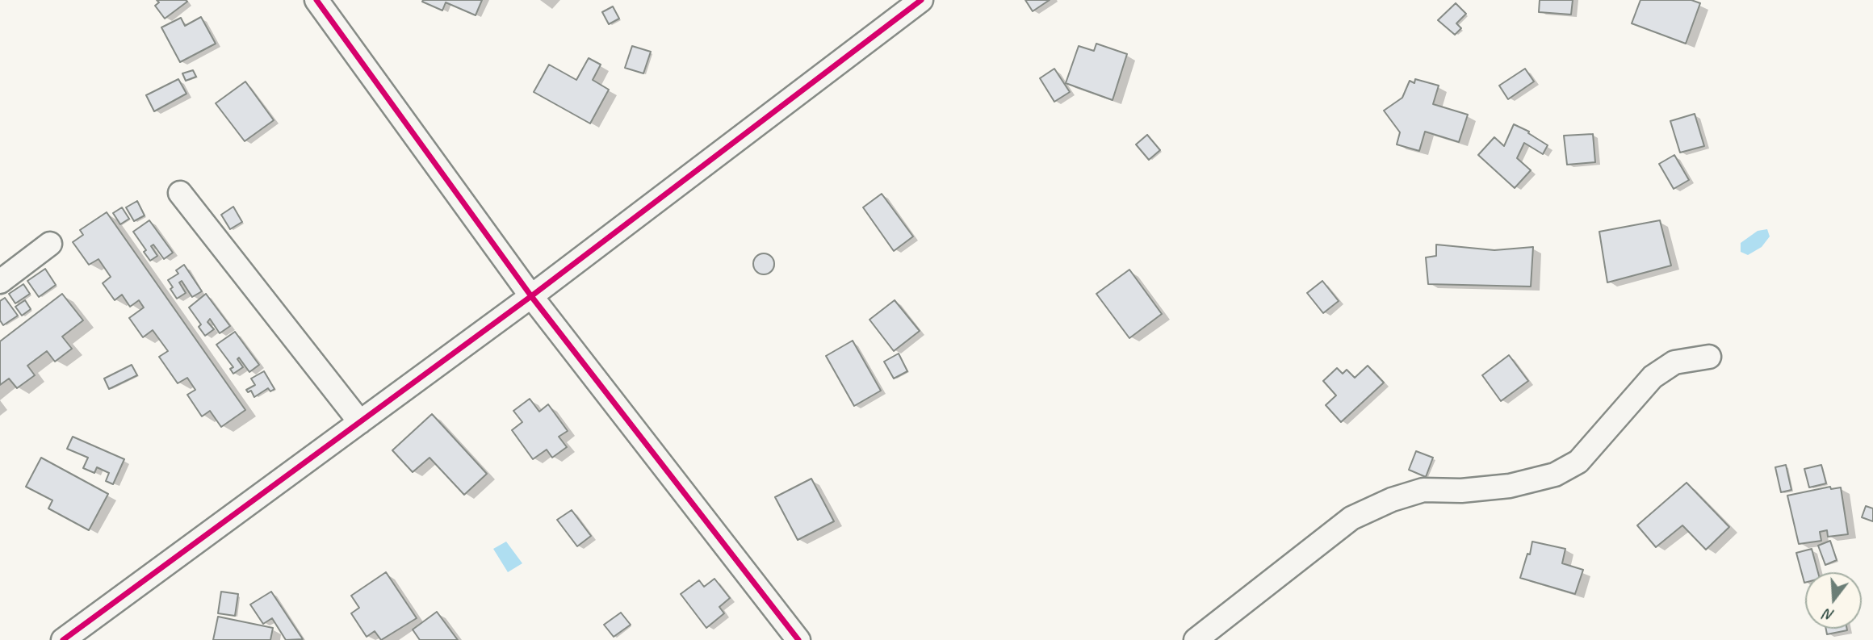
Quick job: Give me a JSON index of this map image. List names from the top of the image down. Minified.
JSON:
{"north":"bottom"}
